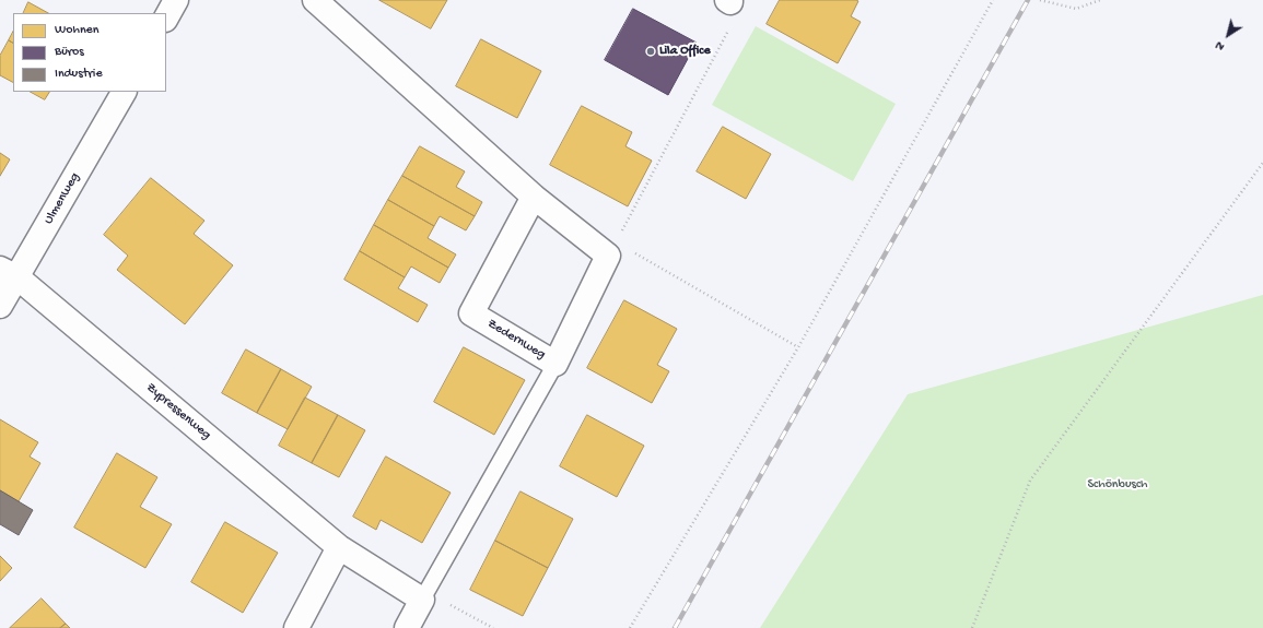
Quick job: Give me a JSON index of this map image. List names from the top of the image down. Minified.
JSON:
{"streets":{"street":["Ulmenweg","Zedernweg","Zypressenweg"]},"crossings":[["Ulmenweg","Zypressenweg"]],"parks":["Schönbusch"],"places":["Lila Office"],"legend":["Wohnen","Büros","Industrie"],"north":"bottom left"}
